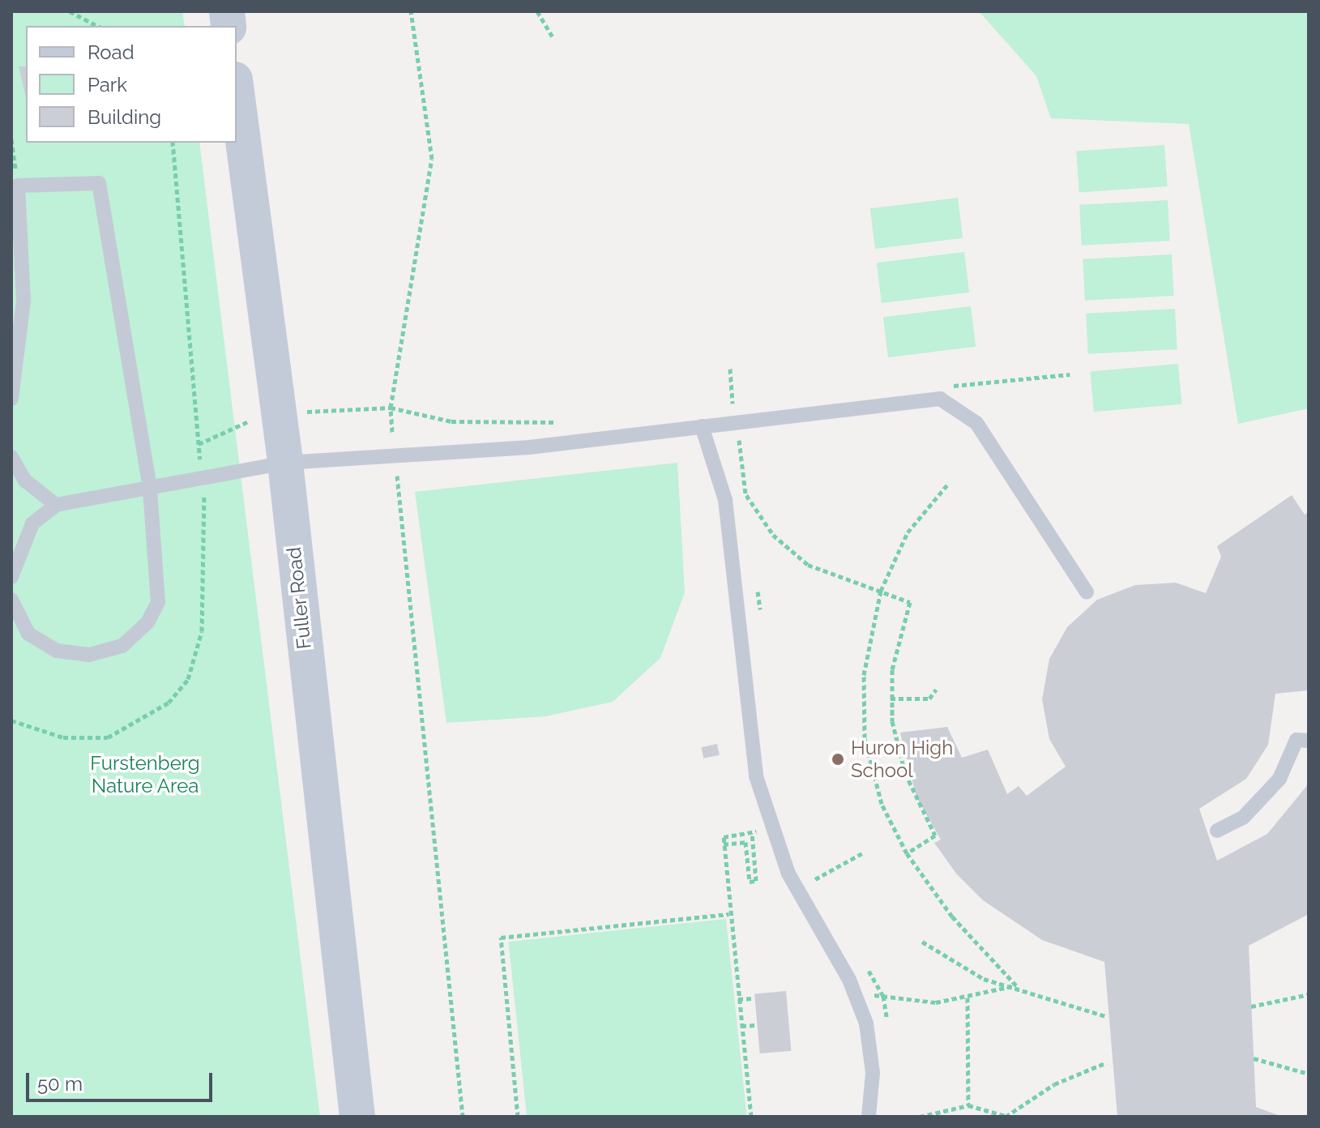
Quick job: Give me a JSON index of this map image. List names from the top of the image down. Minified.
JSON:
{"streets":{"main road":["Fuller Road"]},"parks":["Furstenberg Nature Area"],"places":["Huron High School"],"legend":["Road","Park","Building"],"scale_bar":"50 m"}
